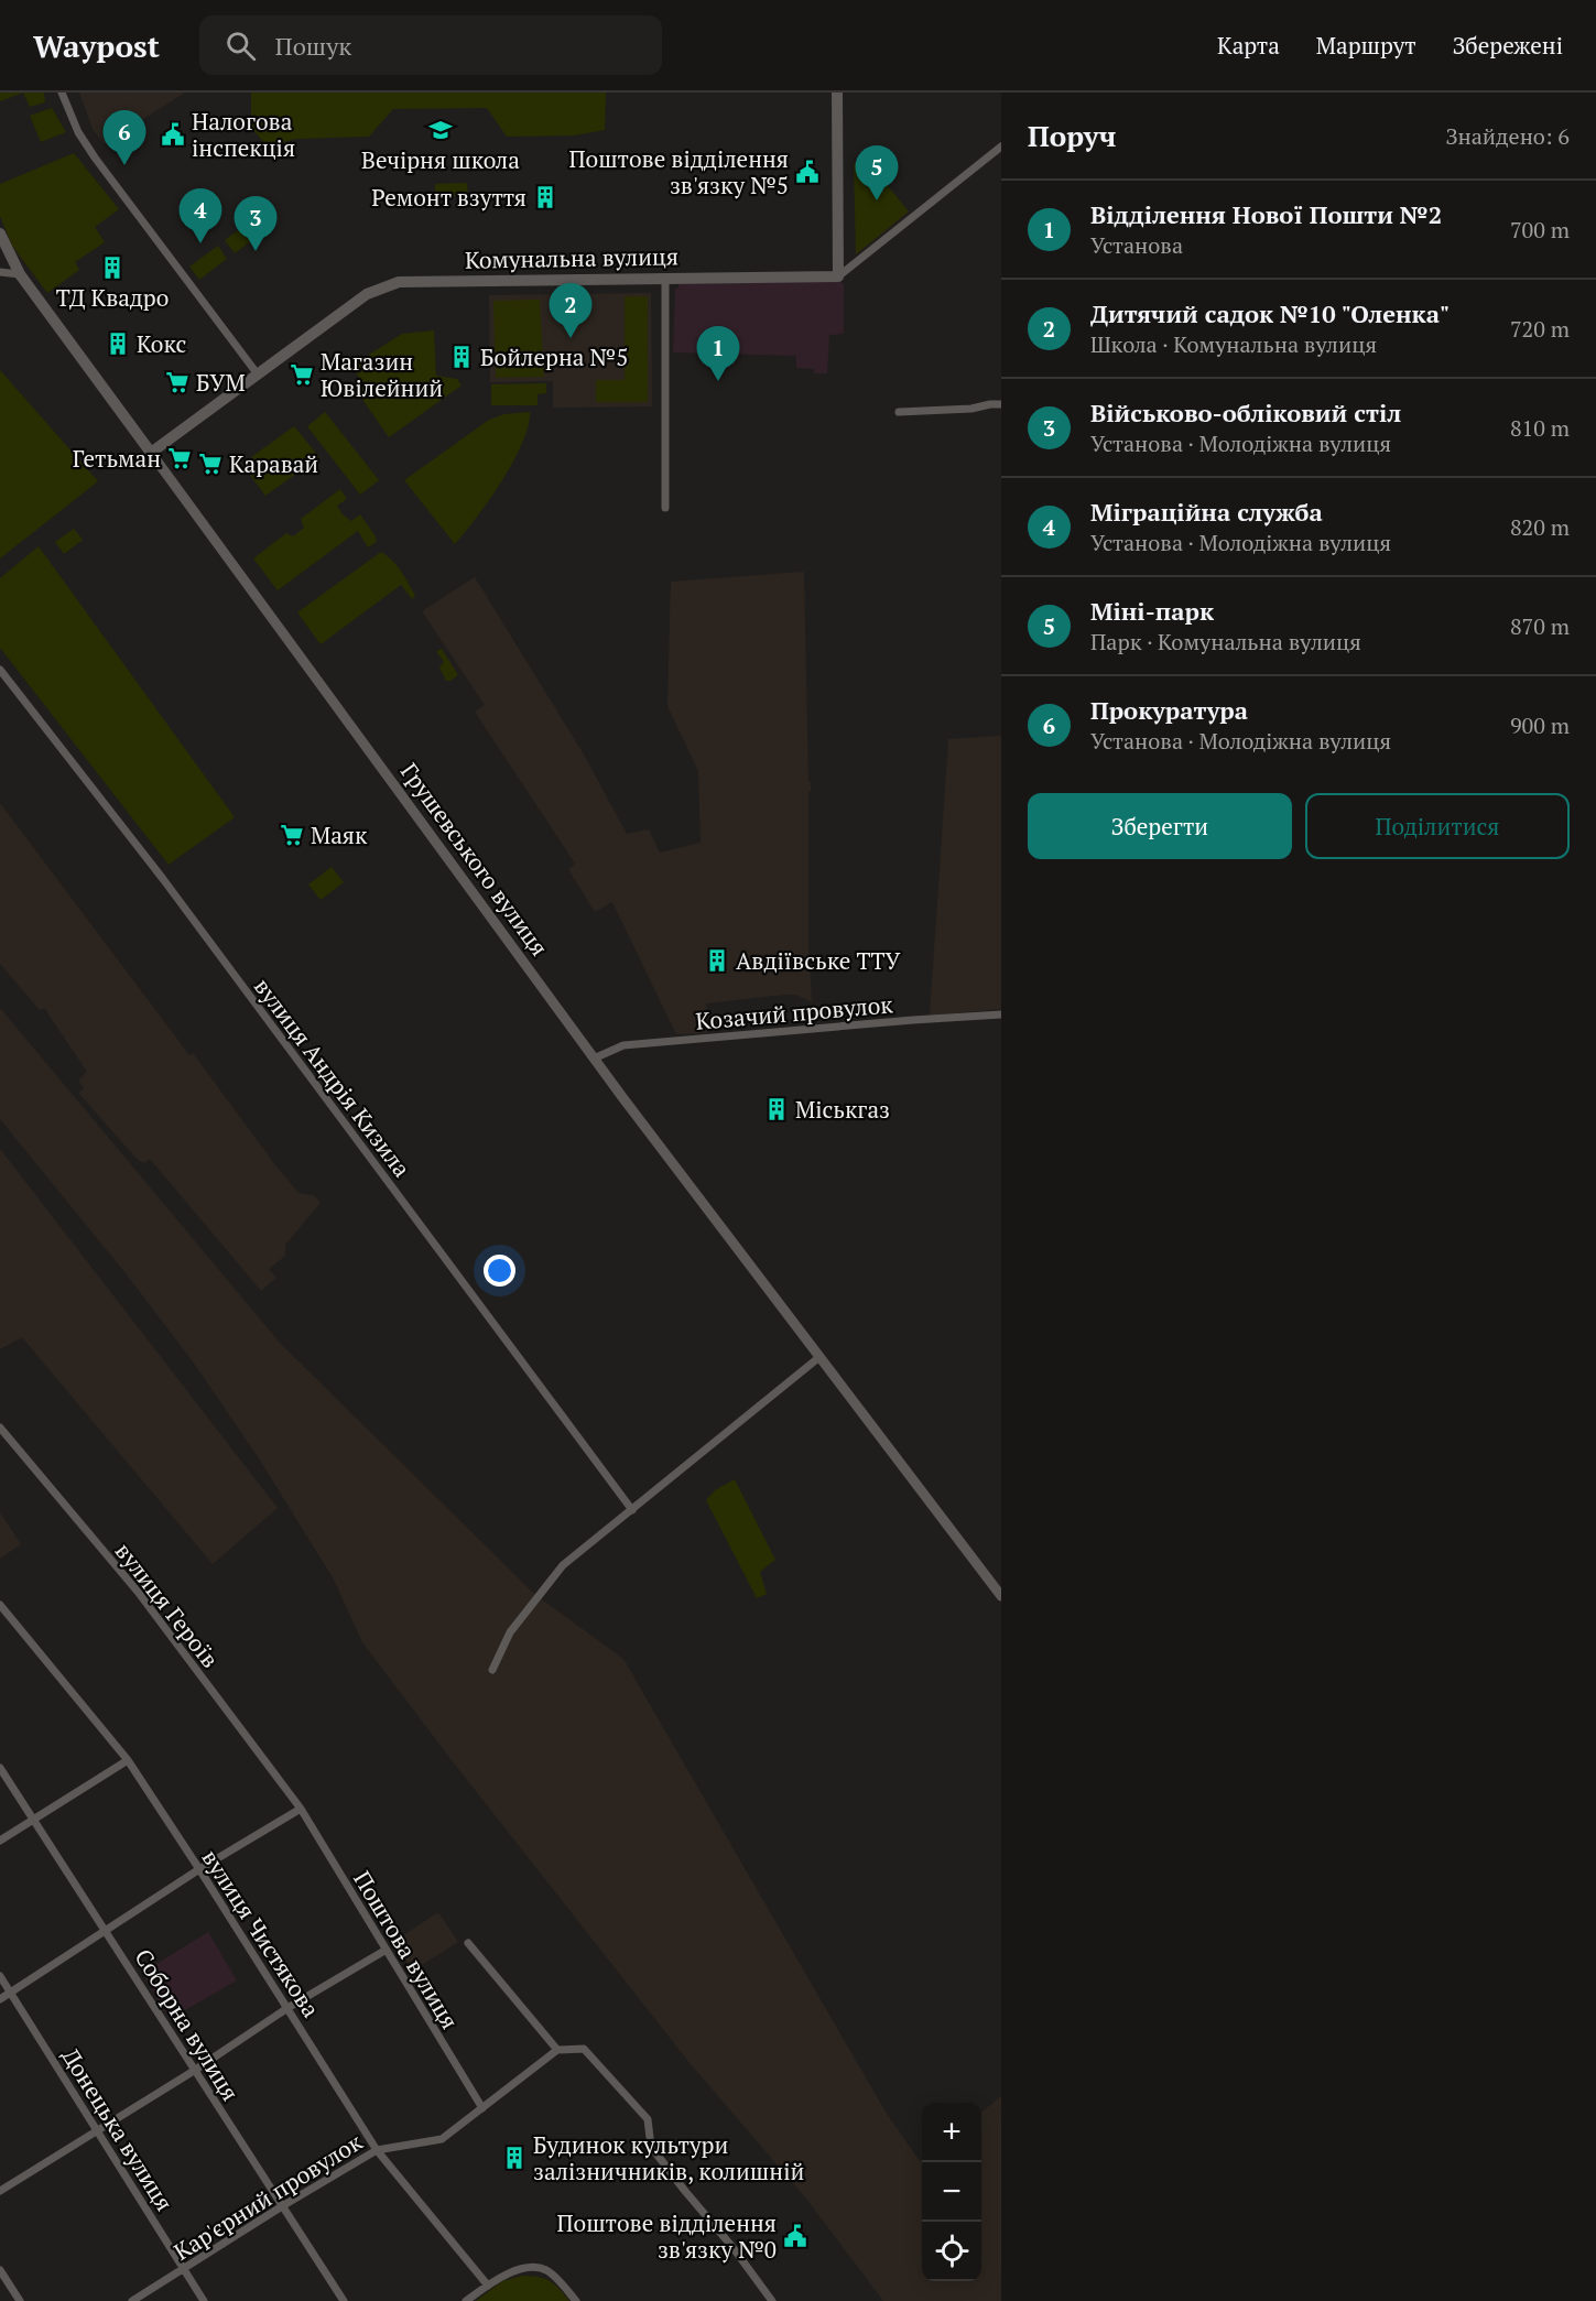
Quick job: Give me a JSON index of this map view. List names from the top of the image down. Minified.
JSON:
{"streets":{"main road":["Комунальна вулиця","Грушевського вулиця"],"street":["Козачий провулок","вулиця Андрія Кизила","вулиця Героїв","вулиця Чистякова","Поштова вулиця","Соборна вулиця","Донецька вулиця","Кар'єрний провулок"]},"crossings":[["Комунальна вулиця","Грушевського вулиця"],["Грушевського вулиця","Козачий провулок"],["вулиця Героїв","Поштова вулиця"],["вулиця Чистякова","Кар'єрний провулок"],["Поштова вулиця","Кар'єрний провулок"],["Соборна вулиця","Кар'єрний провулок"],["Донецька вулиця","Кар'єрний провулок"]],"places":{"school or university":["Вечірня школа"],"public building":["Налогова інспекція","Поштове відділення зв'язку №5","Поштове відділення зв'язку №0"],"building":["Ремонт взуття","ТД Квадро","Кокс","Бойлерна №5","Авдіївське ТТУ","Міськгаз","Будинок культури залізничників, колишній"],"supermarket":["Магазин Ювілейний","БУМ","Гетьман","Каравай","Маяк"]},"page":{"header":"Waypost","search":"Пошук","nav":["Карта","Маршрут","Збережені"],"heading":["Поруч","Знайдено: 6"],"pins":["6","5","4","3","2","1"],"list":[{"mark":"1","name":"Відділення Нової Пошти №2","note":"Установа","value":"700 m"},{"mark":"2","name":"Дитячий садок №10 \"Оленка\"","note":"Школа · Комунальна вулиця","value":"720 m"},{"mark":"3","name":"Військово-обліковий стіл","note":"Установа · Молодіжна вулиця","value":"810 m"},{"mark":"4","name":"Міграційна служба","note":"Установа · Молодіжна вулиця","value":"820 m"},{"mark":"5","name":"Міні-парк","note":"Парк · Комунальна вулиця","value":"870 m"},{"mark":"6","name":"Прокуратура","note":"Установа · Молодіжна вулиця","value":"900 m"}],"buttons":["Зберегти","Поділитися"],"map_buttons":["+","−"]}}
